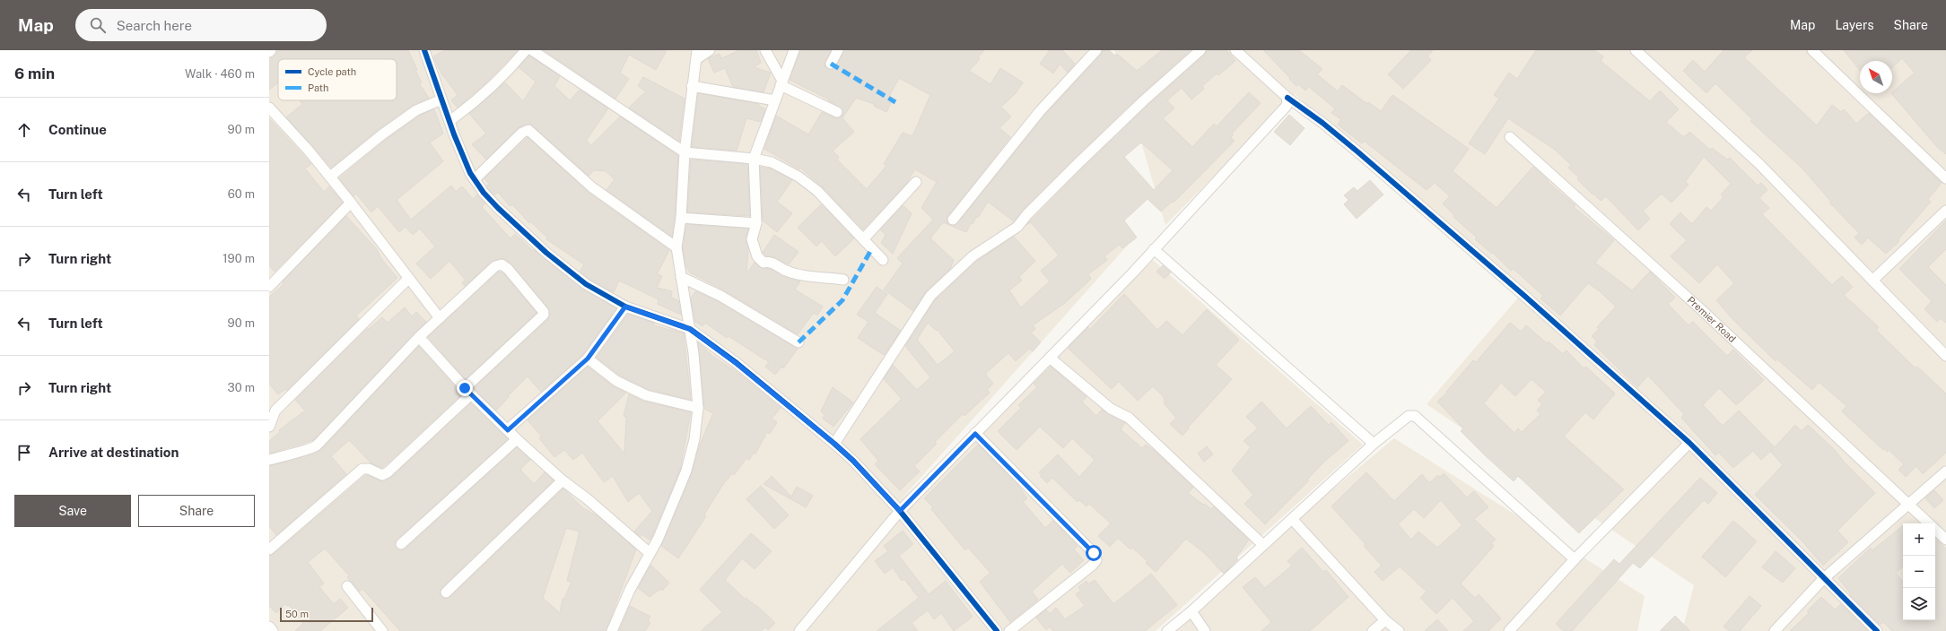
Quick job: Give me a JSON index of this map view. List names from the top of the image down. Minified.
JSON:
{"streets":{"street":["Premier Road"]},"legend":["Cycle path","Path"],"scale_bar":"50 m","north":"top left","page":{"header":"Map","search":"Search here","nav":["Map","Layers","Share"],"heading":["6 min","Walk · 460 m"],"list":[["Continue","90 m"],["Turn left","60 m"],["Turn right","190 m"],["Turn left","90 m"],["Turn right","30 m"],"Arrive at destination"],"buttons":["Save","Share"],"map_buttons":["+","−"],"scale":"50 m"}}
